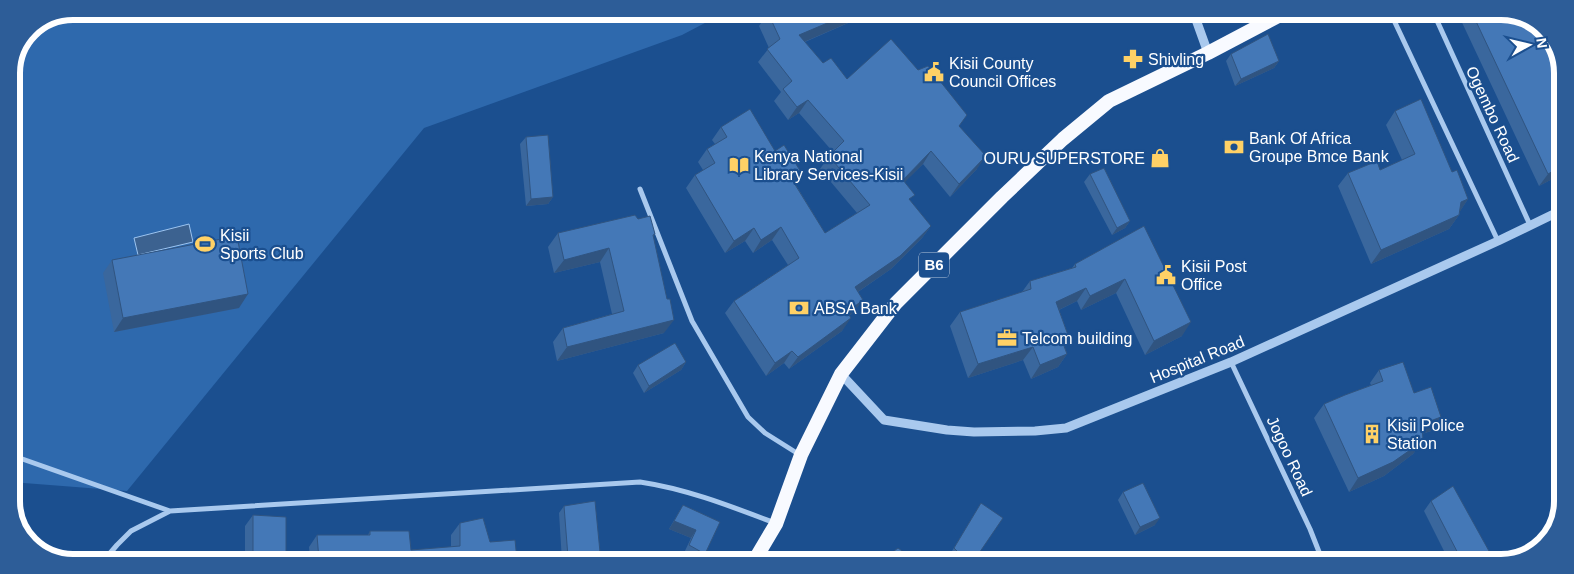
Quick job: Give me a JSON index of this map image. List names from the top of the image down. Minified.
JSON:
{"streets":{"highway":["B6"],"street":["Ogembo Road","Hospital Road","Jogoo Road"]},"crossings":[["Ogembo Road","Hospital Road"],["B6","Hospital Road"],["Hospital Road","Jogoo Road"]],"places":{"pharmacy":["Shivling"],"public building":["Kisii County Council Offices","Kisii Post Office"],"bank":["Bank Of Africa Groupe Bmce Bank","ABSA Bank"],"shop":["OURU SUPERSTORE"],"library":["Kenya National Library Services-Kisii"],"sports":["Kisii Sports Club"],"office":["Telcom building"],"building":["Kisii Police Station"]},"north":"right"}
